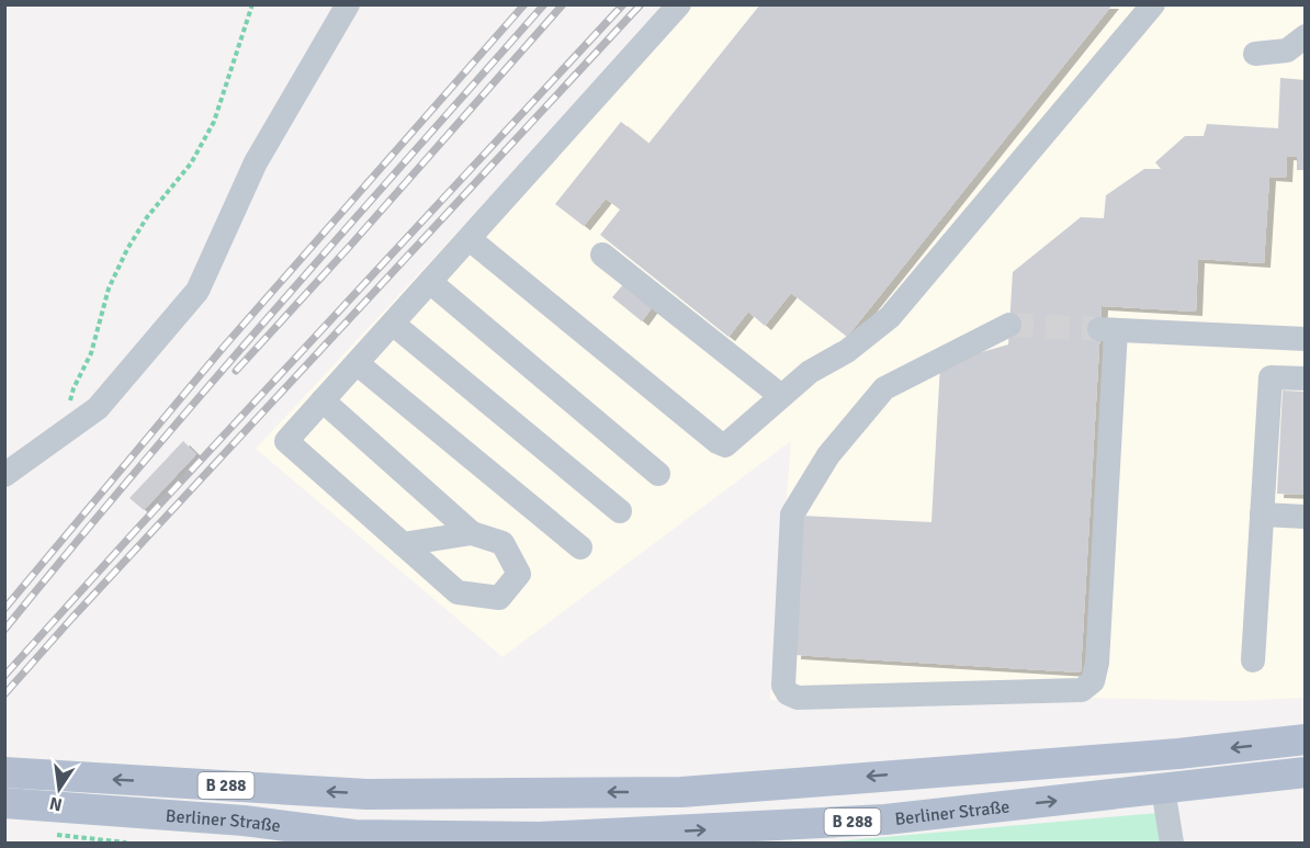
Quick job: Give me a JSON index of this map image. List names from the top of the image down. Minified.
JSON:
{"streets":{"main road":["B 288","Berliner Straße"]},"north":"bottom"}
